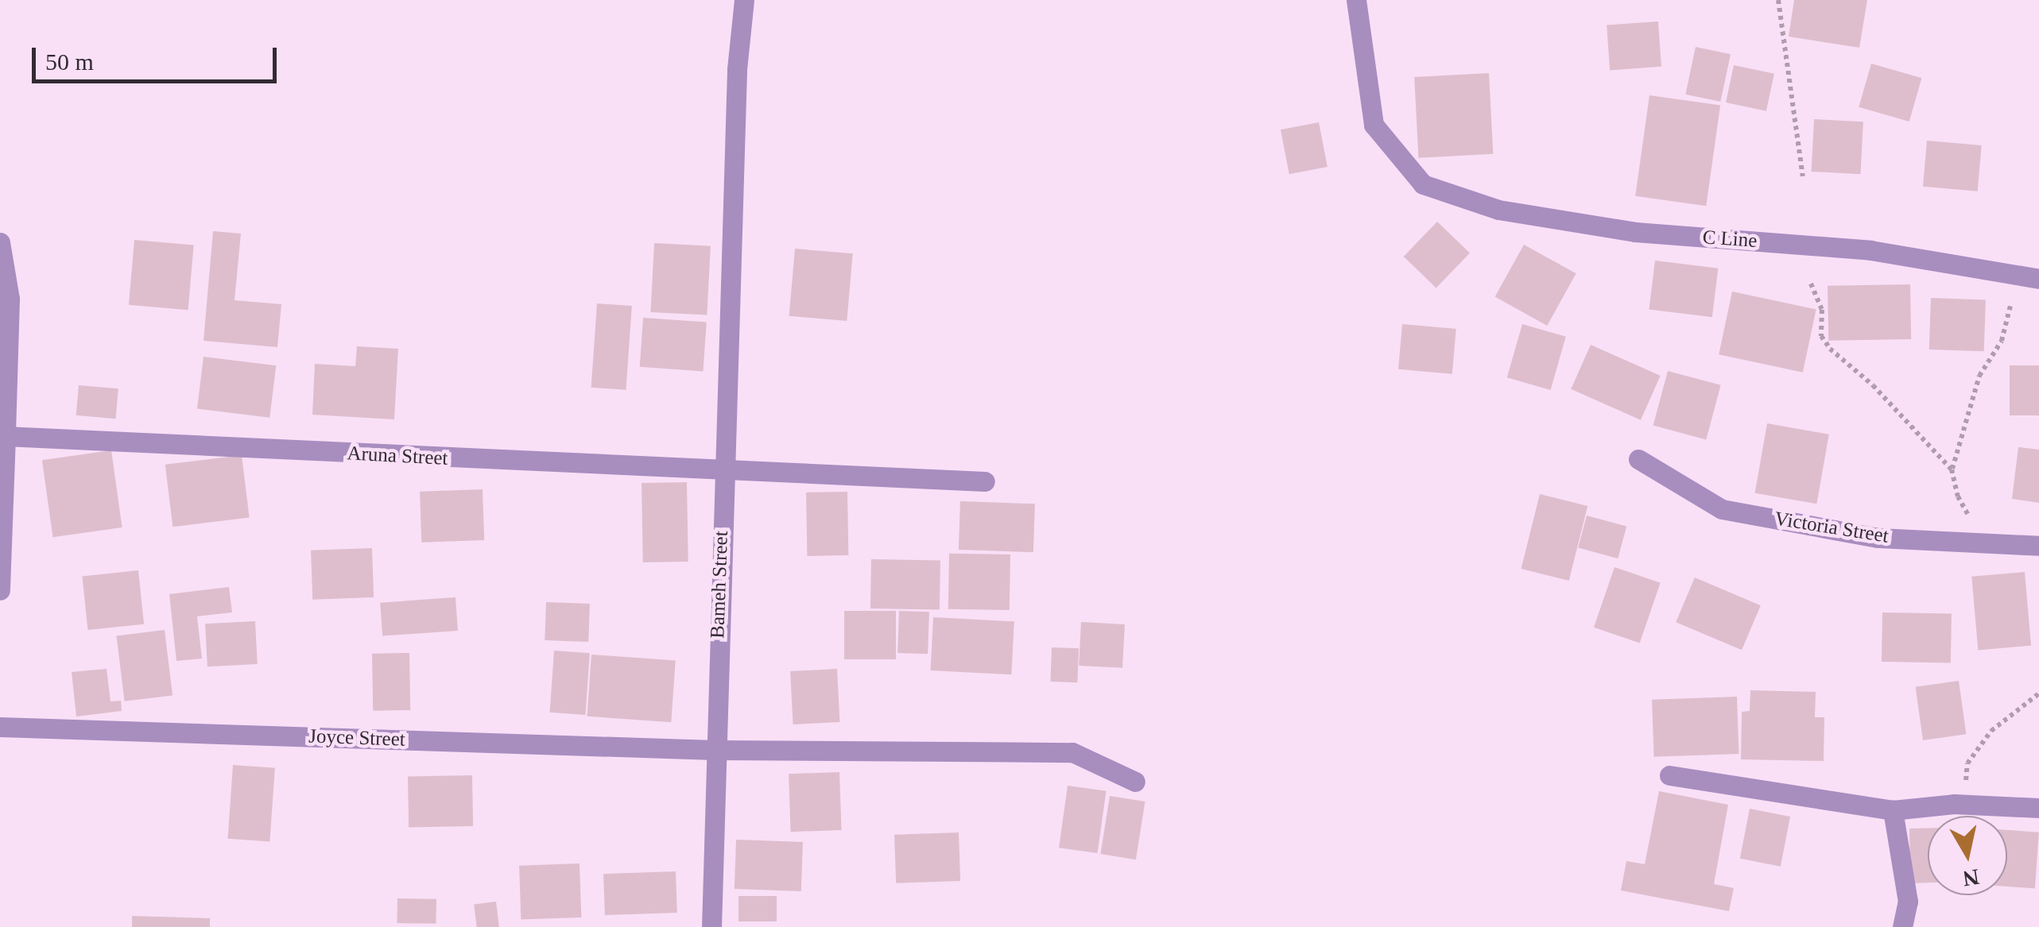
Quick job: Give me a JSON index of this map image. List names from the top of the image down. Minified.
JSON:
{"streets":{"street":["C Line","Aruna Street","Victoria Street","Bameh Street","Joyce Street"]},"crossings":[["Aruna Street","Bameh Street"],["Bameh Street","Joyce Street"]],"scale_bar":"50 m","north":"bottom"}
